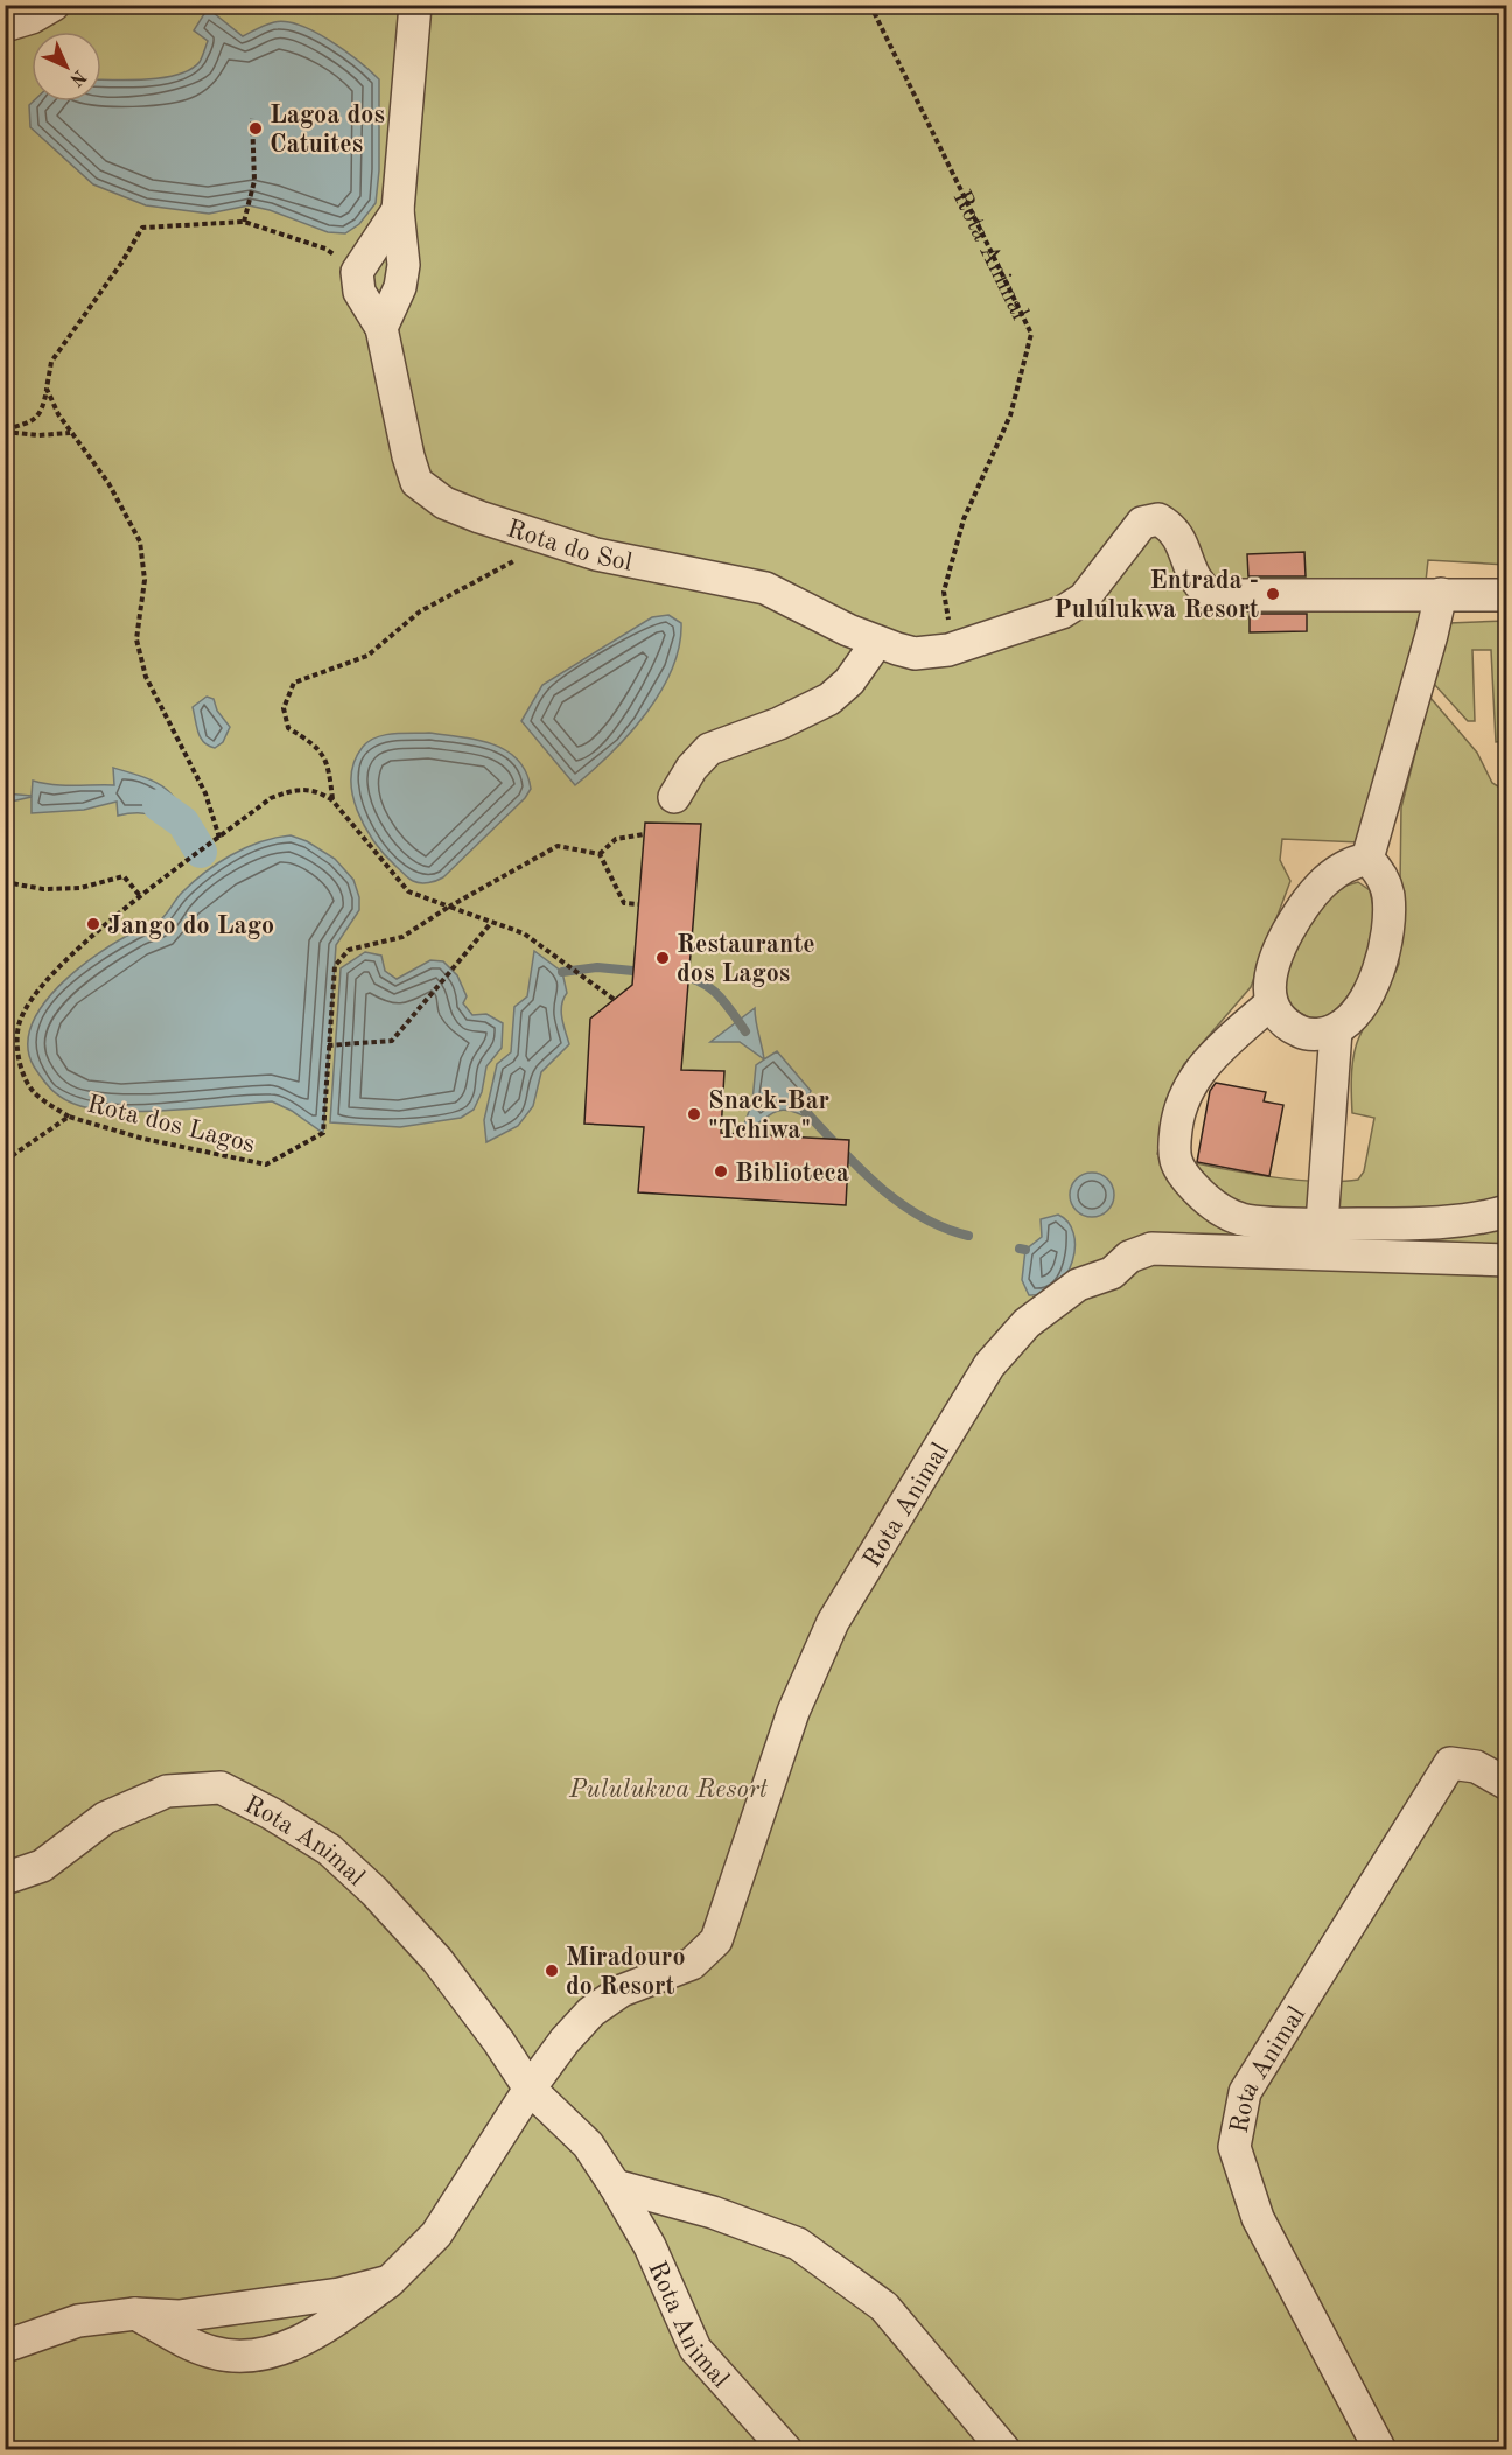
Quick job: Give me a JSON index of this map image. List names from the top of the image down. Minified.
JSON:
{"streets":{"street":["Rota Animal","Rota do Sol"],"path":["Rota dos Lagos"]},"parks":["Pululukwa Resort"],"places":["Lagoa dos Catuites","Entrada - Pululukwa Resort","Jango do Lago","Restaurante dos Lagos","Snack-Bar \"Tchiwa\"","Biblioteca","Miradouro do Resort"],"north":"bottom right"}
